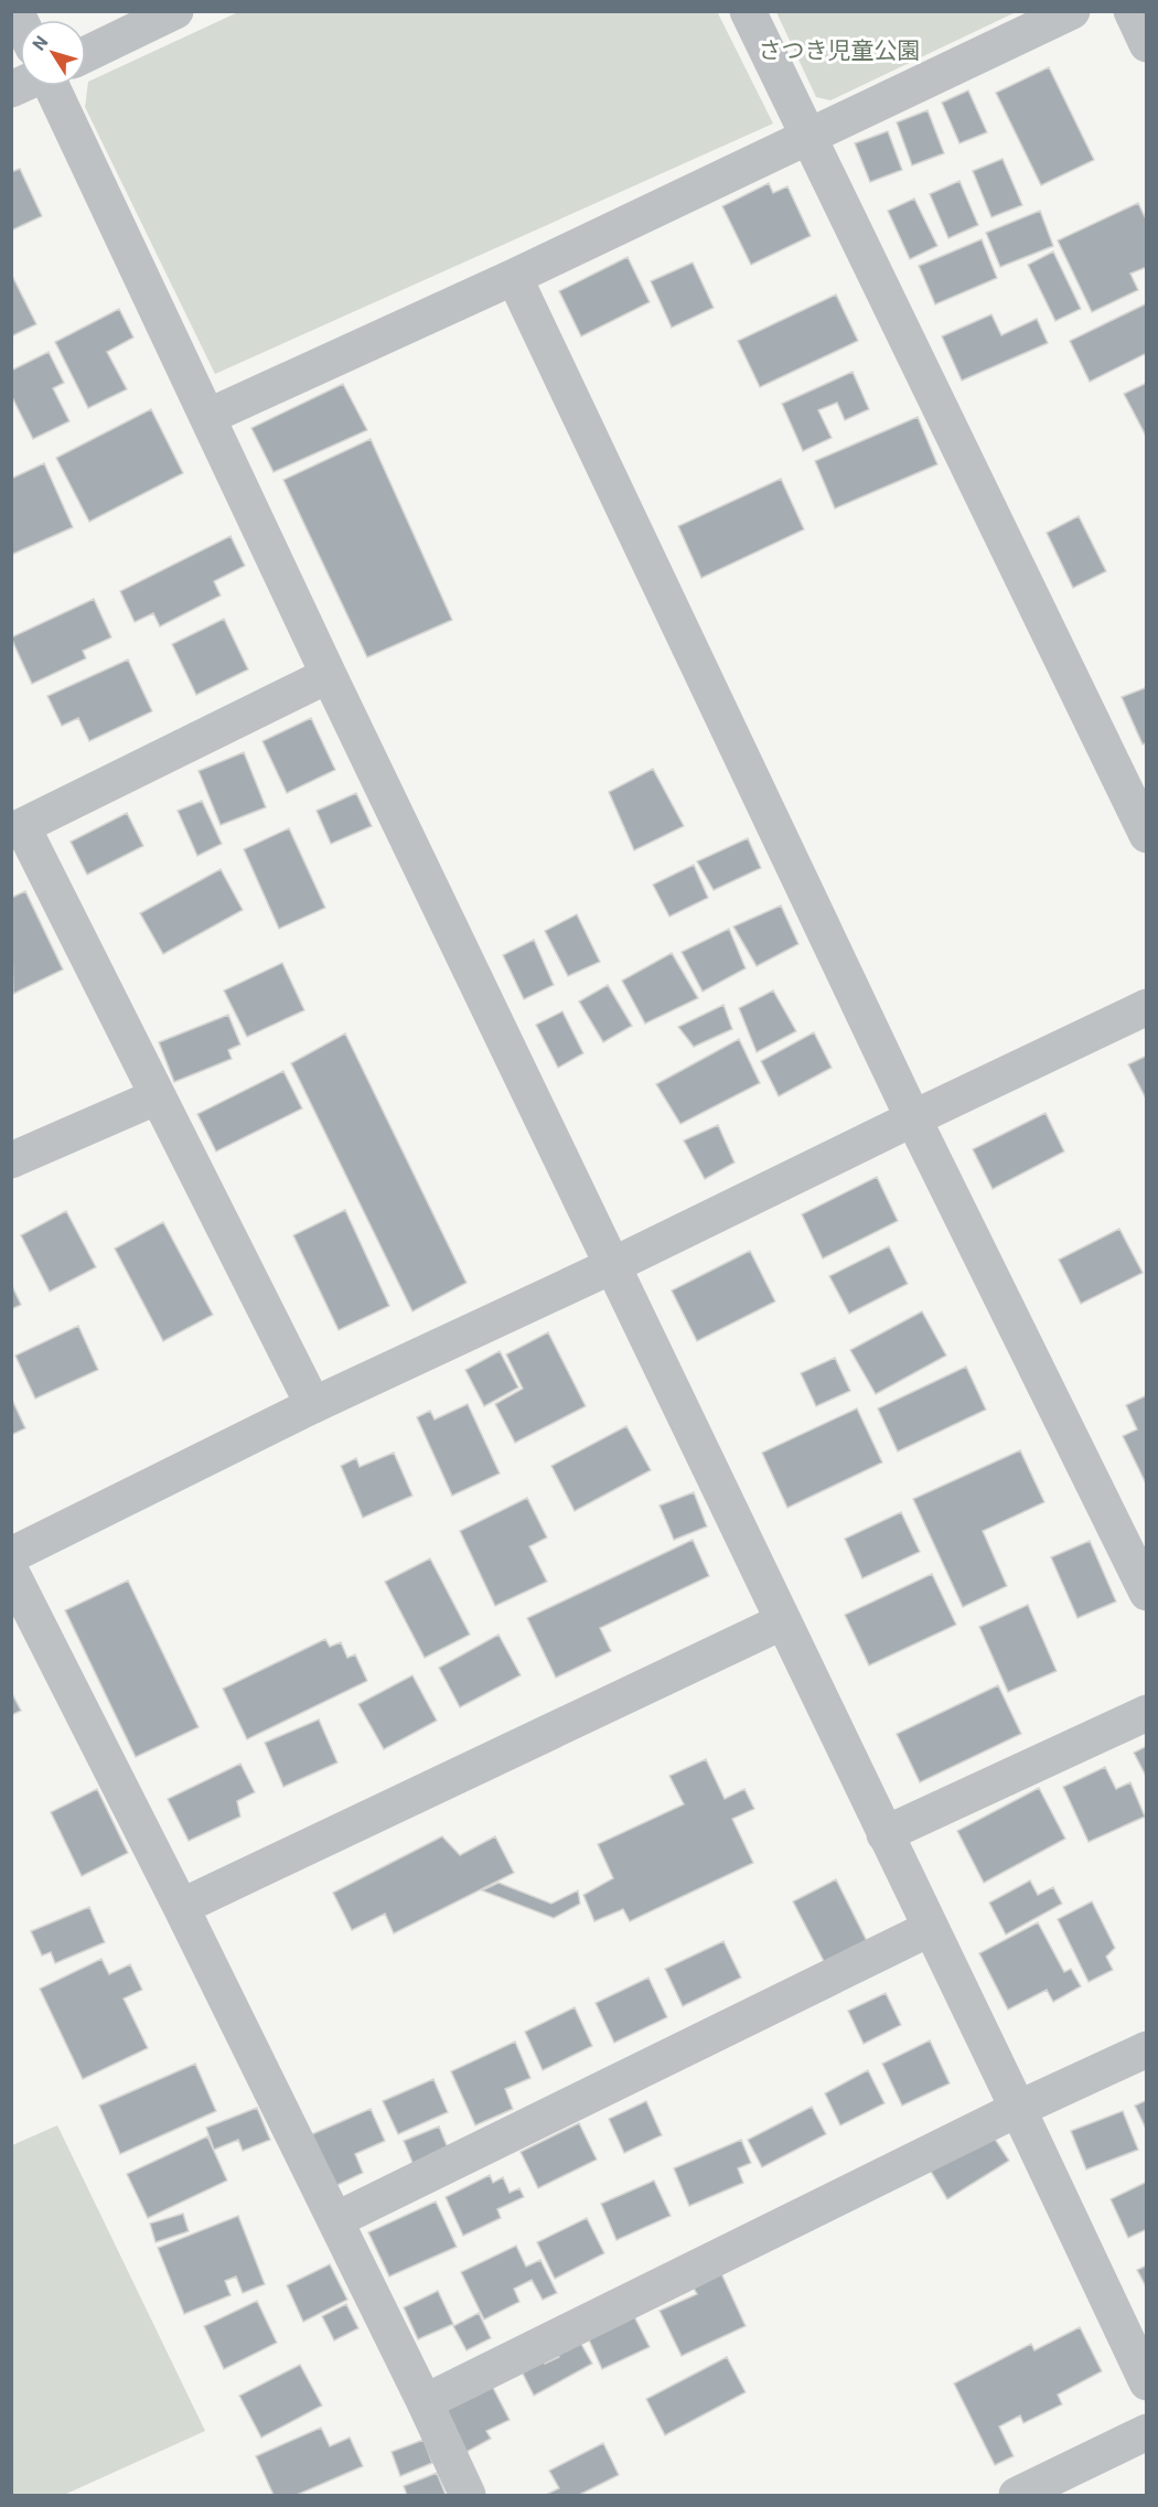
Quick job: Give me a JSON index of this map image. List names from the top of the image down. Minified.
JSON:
{"parks":["さつき児童公園"],"north":"top left"}
